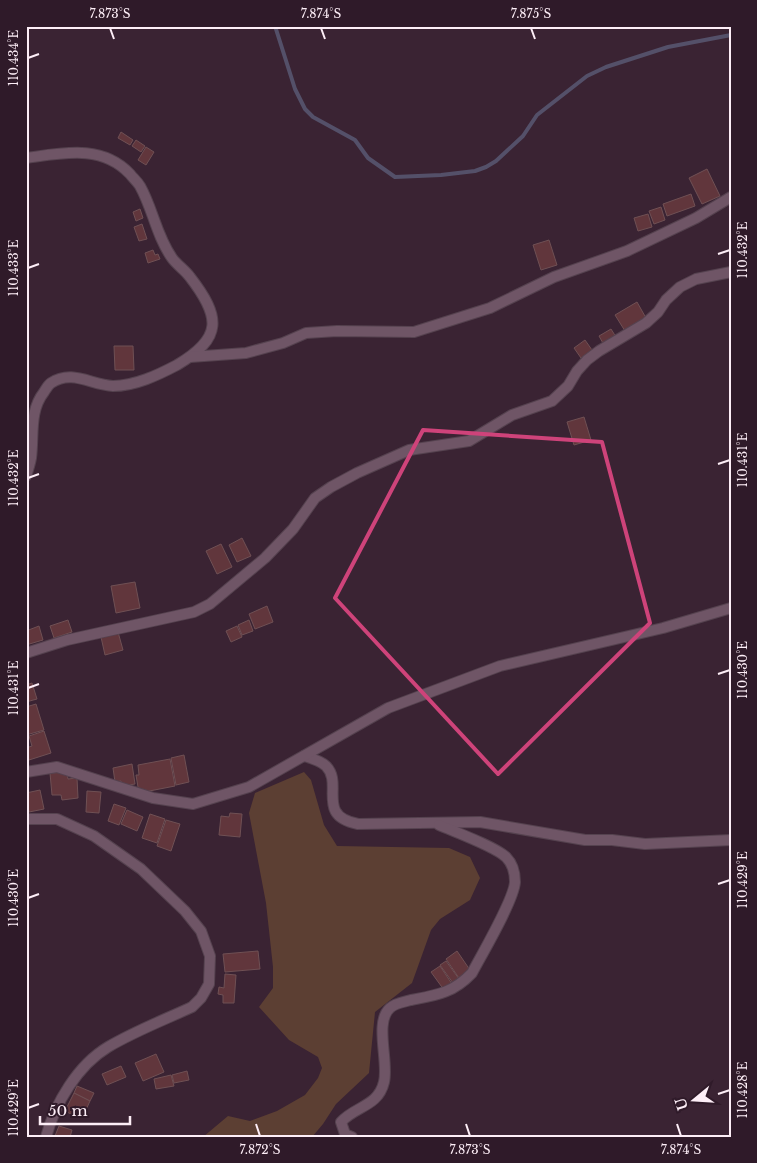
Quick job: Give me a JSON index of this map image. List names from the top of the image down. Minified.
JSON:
{"scale_bar":"50 m","north":"left","coordinates":["7.873°S","7.874°S","7.875°S","110.434°E","110.432°E","110.433°E","110.431°E","110.430°E","110.429°E","110.428°E","7.872°S"]}
